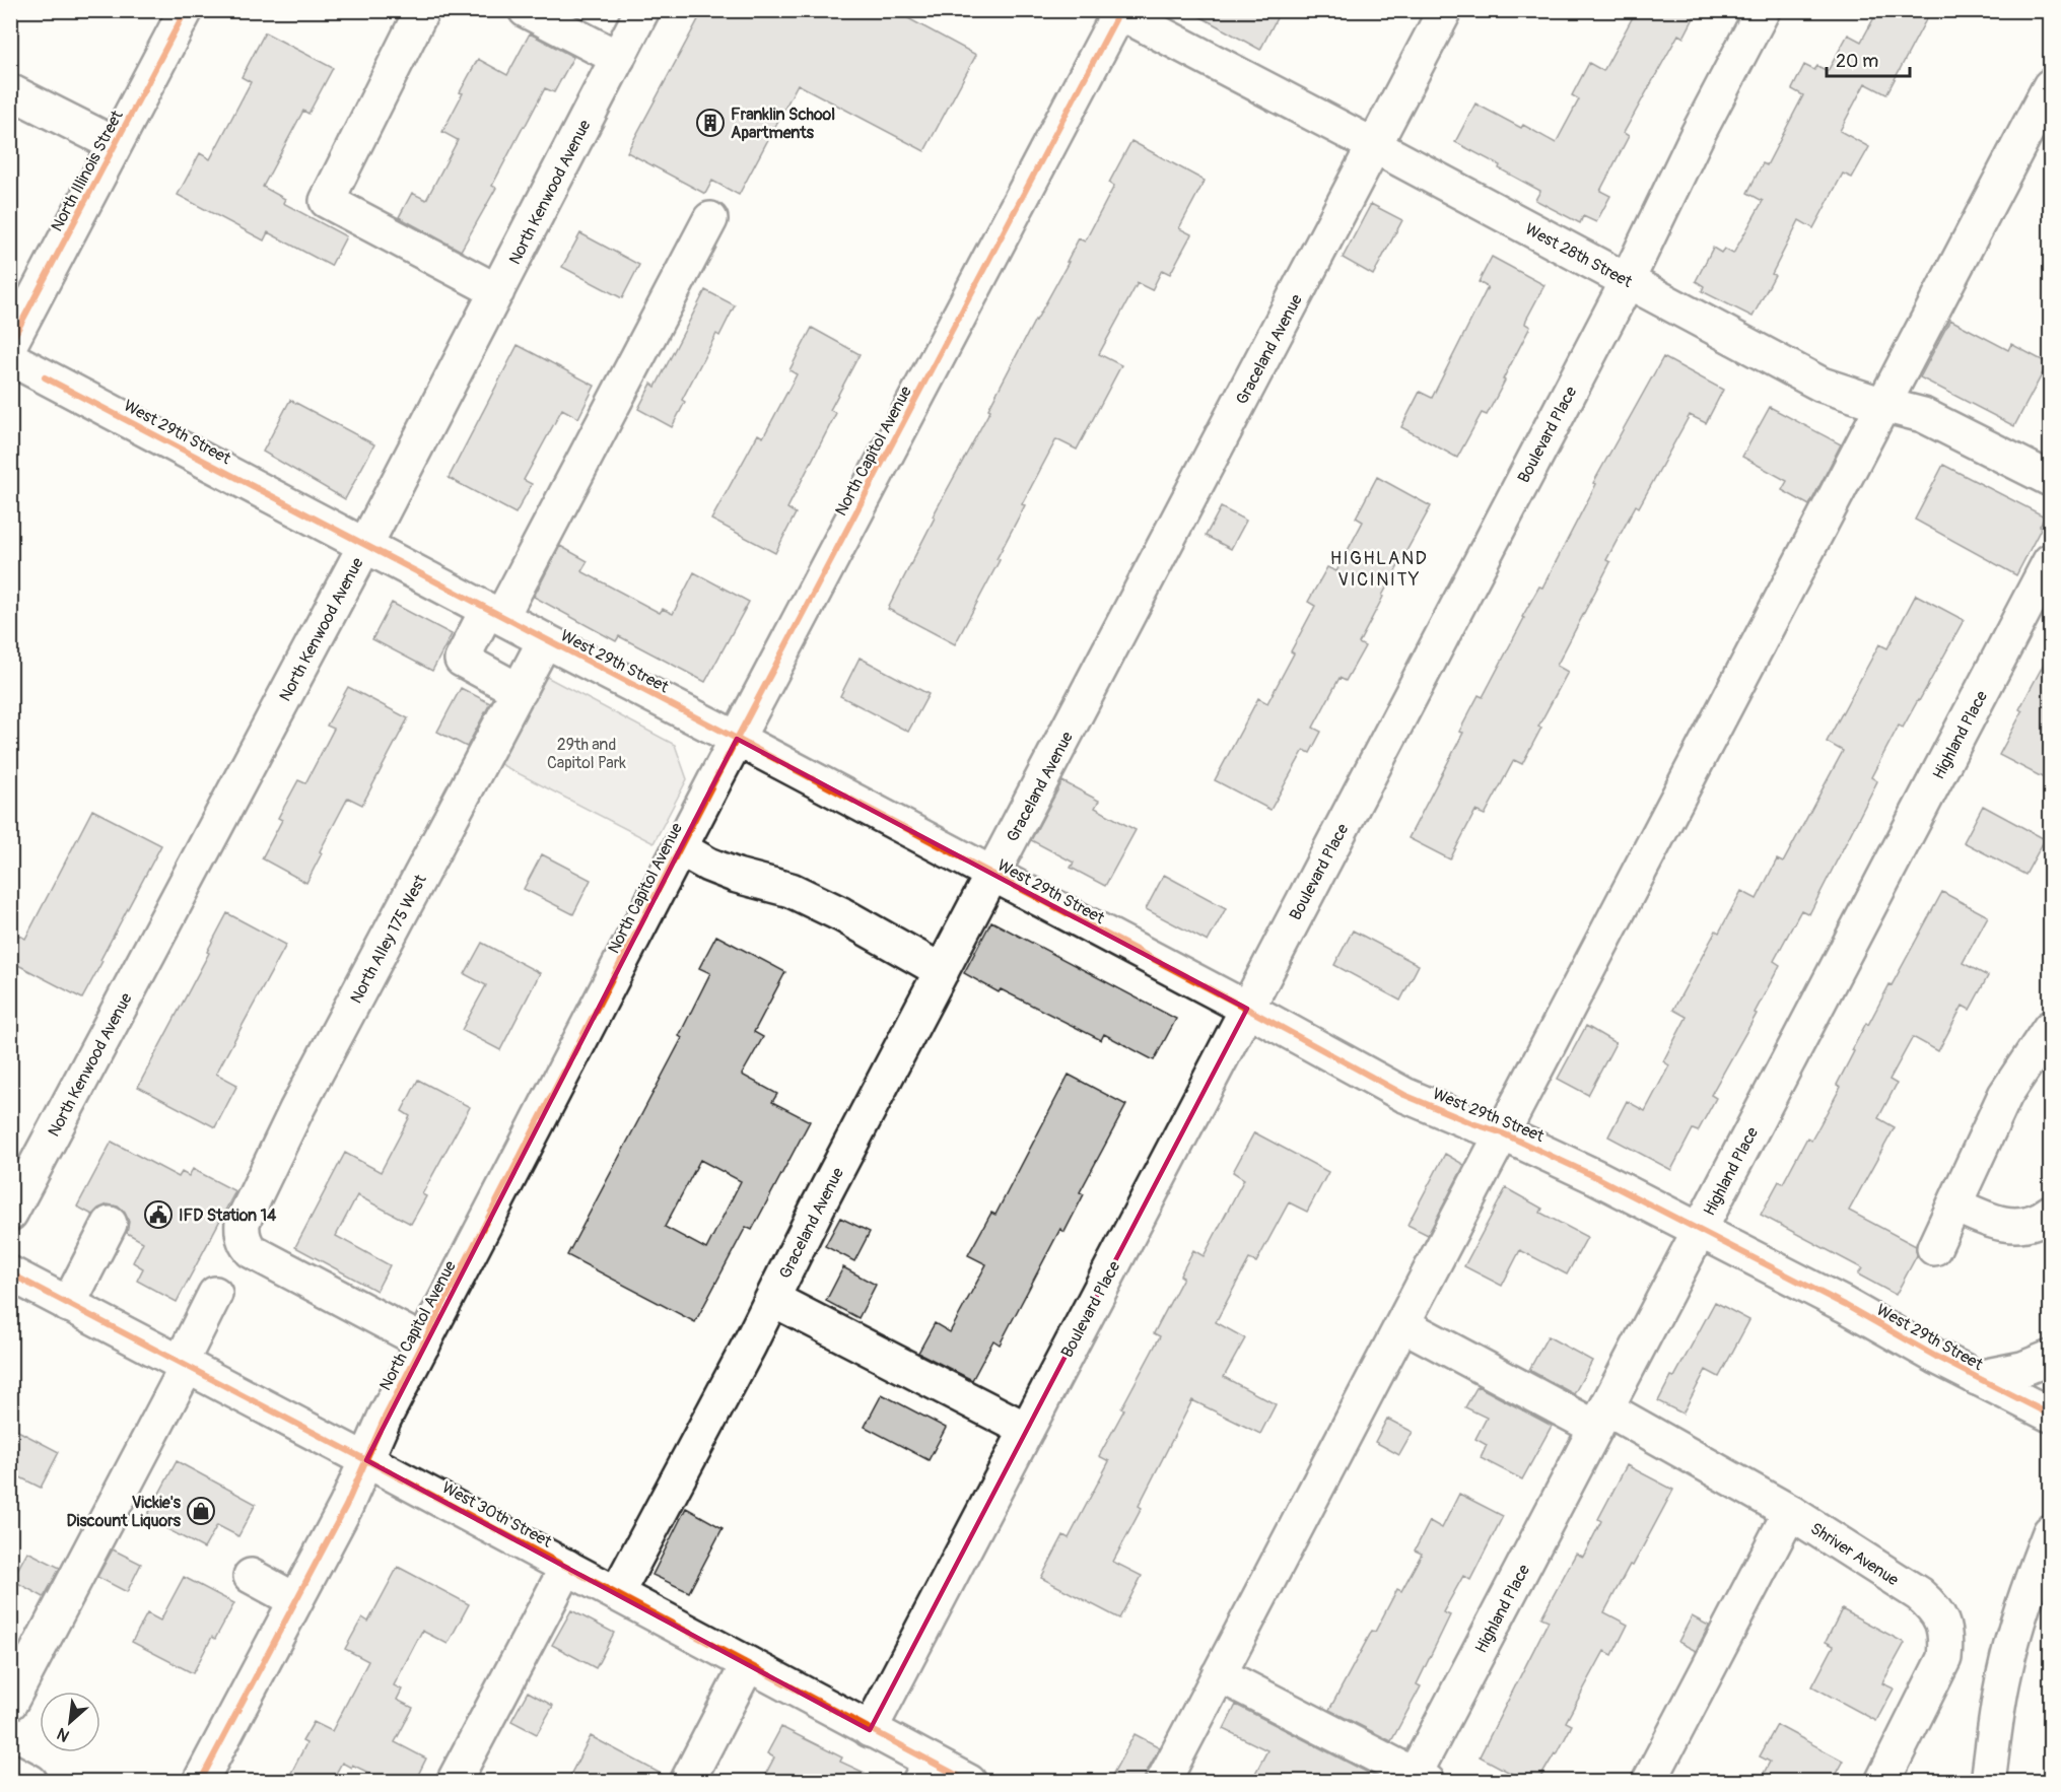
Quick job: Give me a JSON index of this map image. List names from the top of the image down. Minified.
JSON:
{"streets":{"main road":["North Illinois Street","North Kenwood Avenue","West 28th Street","Graceland Avenue","West 29th Street","Boulevard Place","North Capitol Avenue","Highland Place","North Alley 175 West","West 30th Street","Shriver Avenue"]},"crossings":[["North Kenwood Avenue","West 29th Street"],["West 28th Street","Graceland Avenue"],["West 28th Street","Boulevard Place"],["West 28th Street","North Capitol Avenue"],["Graceland Avenue","West 29th Street"],["Graceland Avenue","West 30th Street"],["West 29th Street","Boulevard Place"],["West 29th Street","North Capitol Avenue"],["West 29th Street","Highland Place"],["West 29th Street","North Alley 175 West"],["Boulevard Place","West 30th Street"],["North Capitol Avenue","North Alley 175 West"],["North Capitol Avenue","West 30th Street"],["Highland Place","Shriver Avenue"]],"districts":["HIGHLAND VICINITY"],"parks":["29th and Capitol Park"],"places":{"building":["Franklin School Apartments"],"public building":["IFD Station 14"],"shop":["Vickie's Discount Liquors"]},"scale_bar":"20 m","north":"bottom left"}
